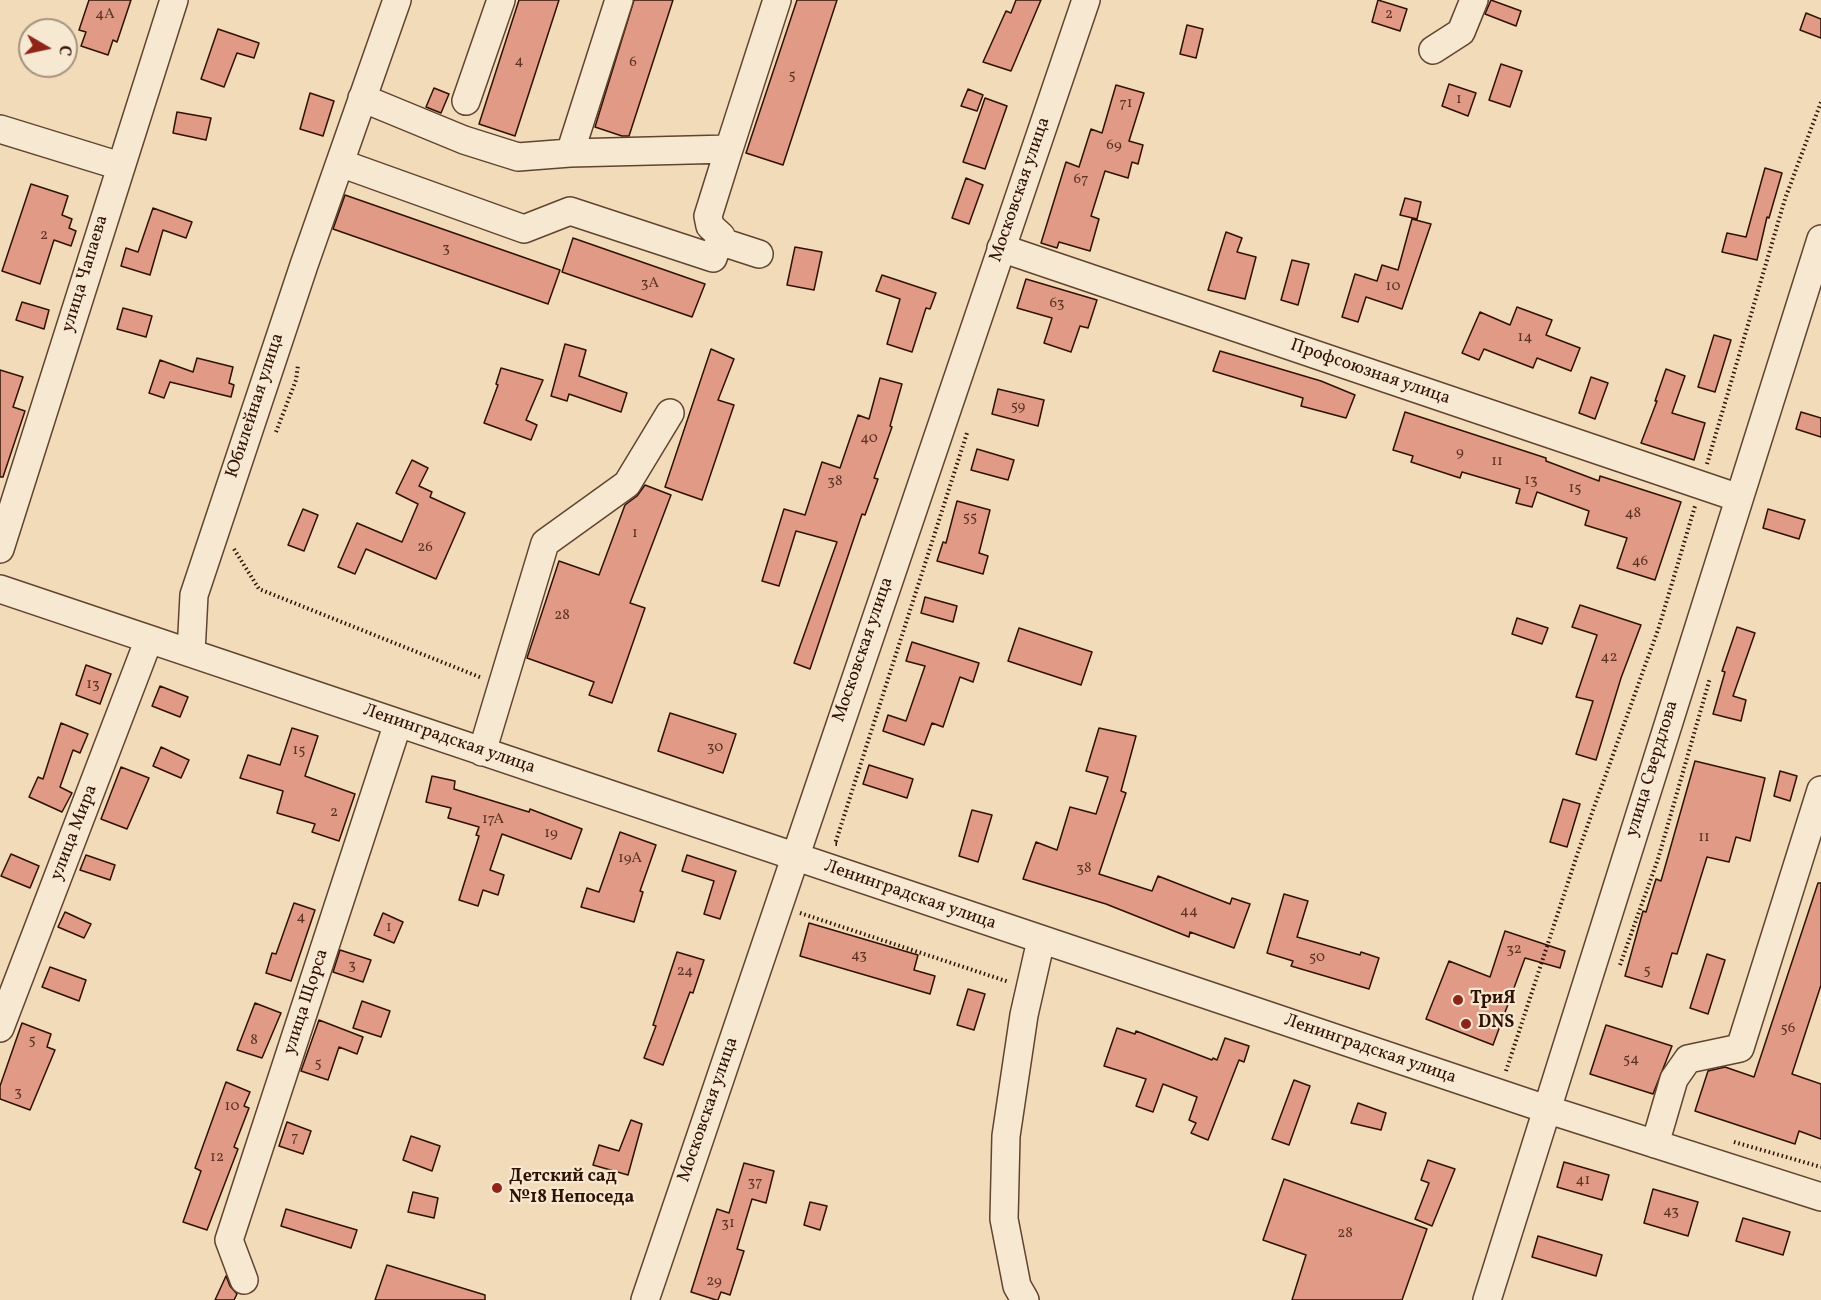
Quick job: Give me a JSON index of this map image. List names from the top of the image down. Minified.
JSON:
{"streets":{"street":["Московская улица","улица Чапаева","Профсоюзная улица","Юбилейная улица","Ленинградская улица","улица Свердлова","улица Мира","улица Щорса"]},"crossings":[["Московская улица","Профсоюзная улица"],["Московская улица","Ленинградская улица"],["Профсоюзная улица","улица Свердлова"],["Юбилейная улица","Ленинградская улица"],["Ленинградская улица","улица Свердлова"],["Ленинградская улица","улица Мира"],["Ленинградская улица","улица Щорса"]],"places":["ТриЯ","DNS","Детский сад №18 Непоседа"],"house_numbers":["4А","2","4","6","5","1","71","69","67","2","3","3А","10","63","14","59","40","9","11","13","38","15","48","55","1","26","46","28","42","13","30","15","2","17А","19","11","19А","38","44","4","1","32","43","50","3","5","24","56","5","8","54","5","3","10","7","12","41","37","43","31","28","29"],"north":"right"}
